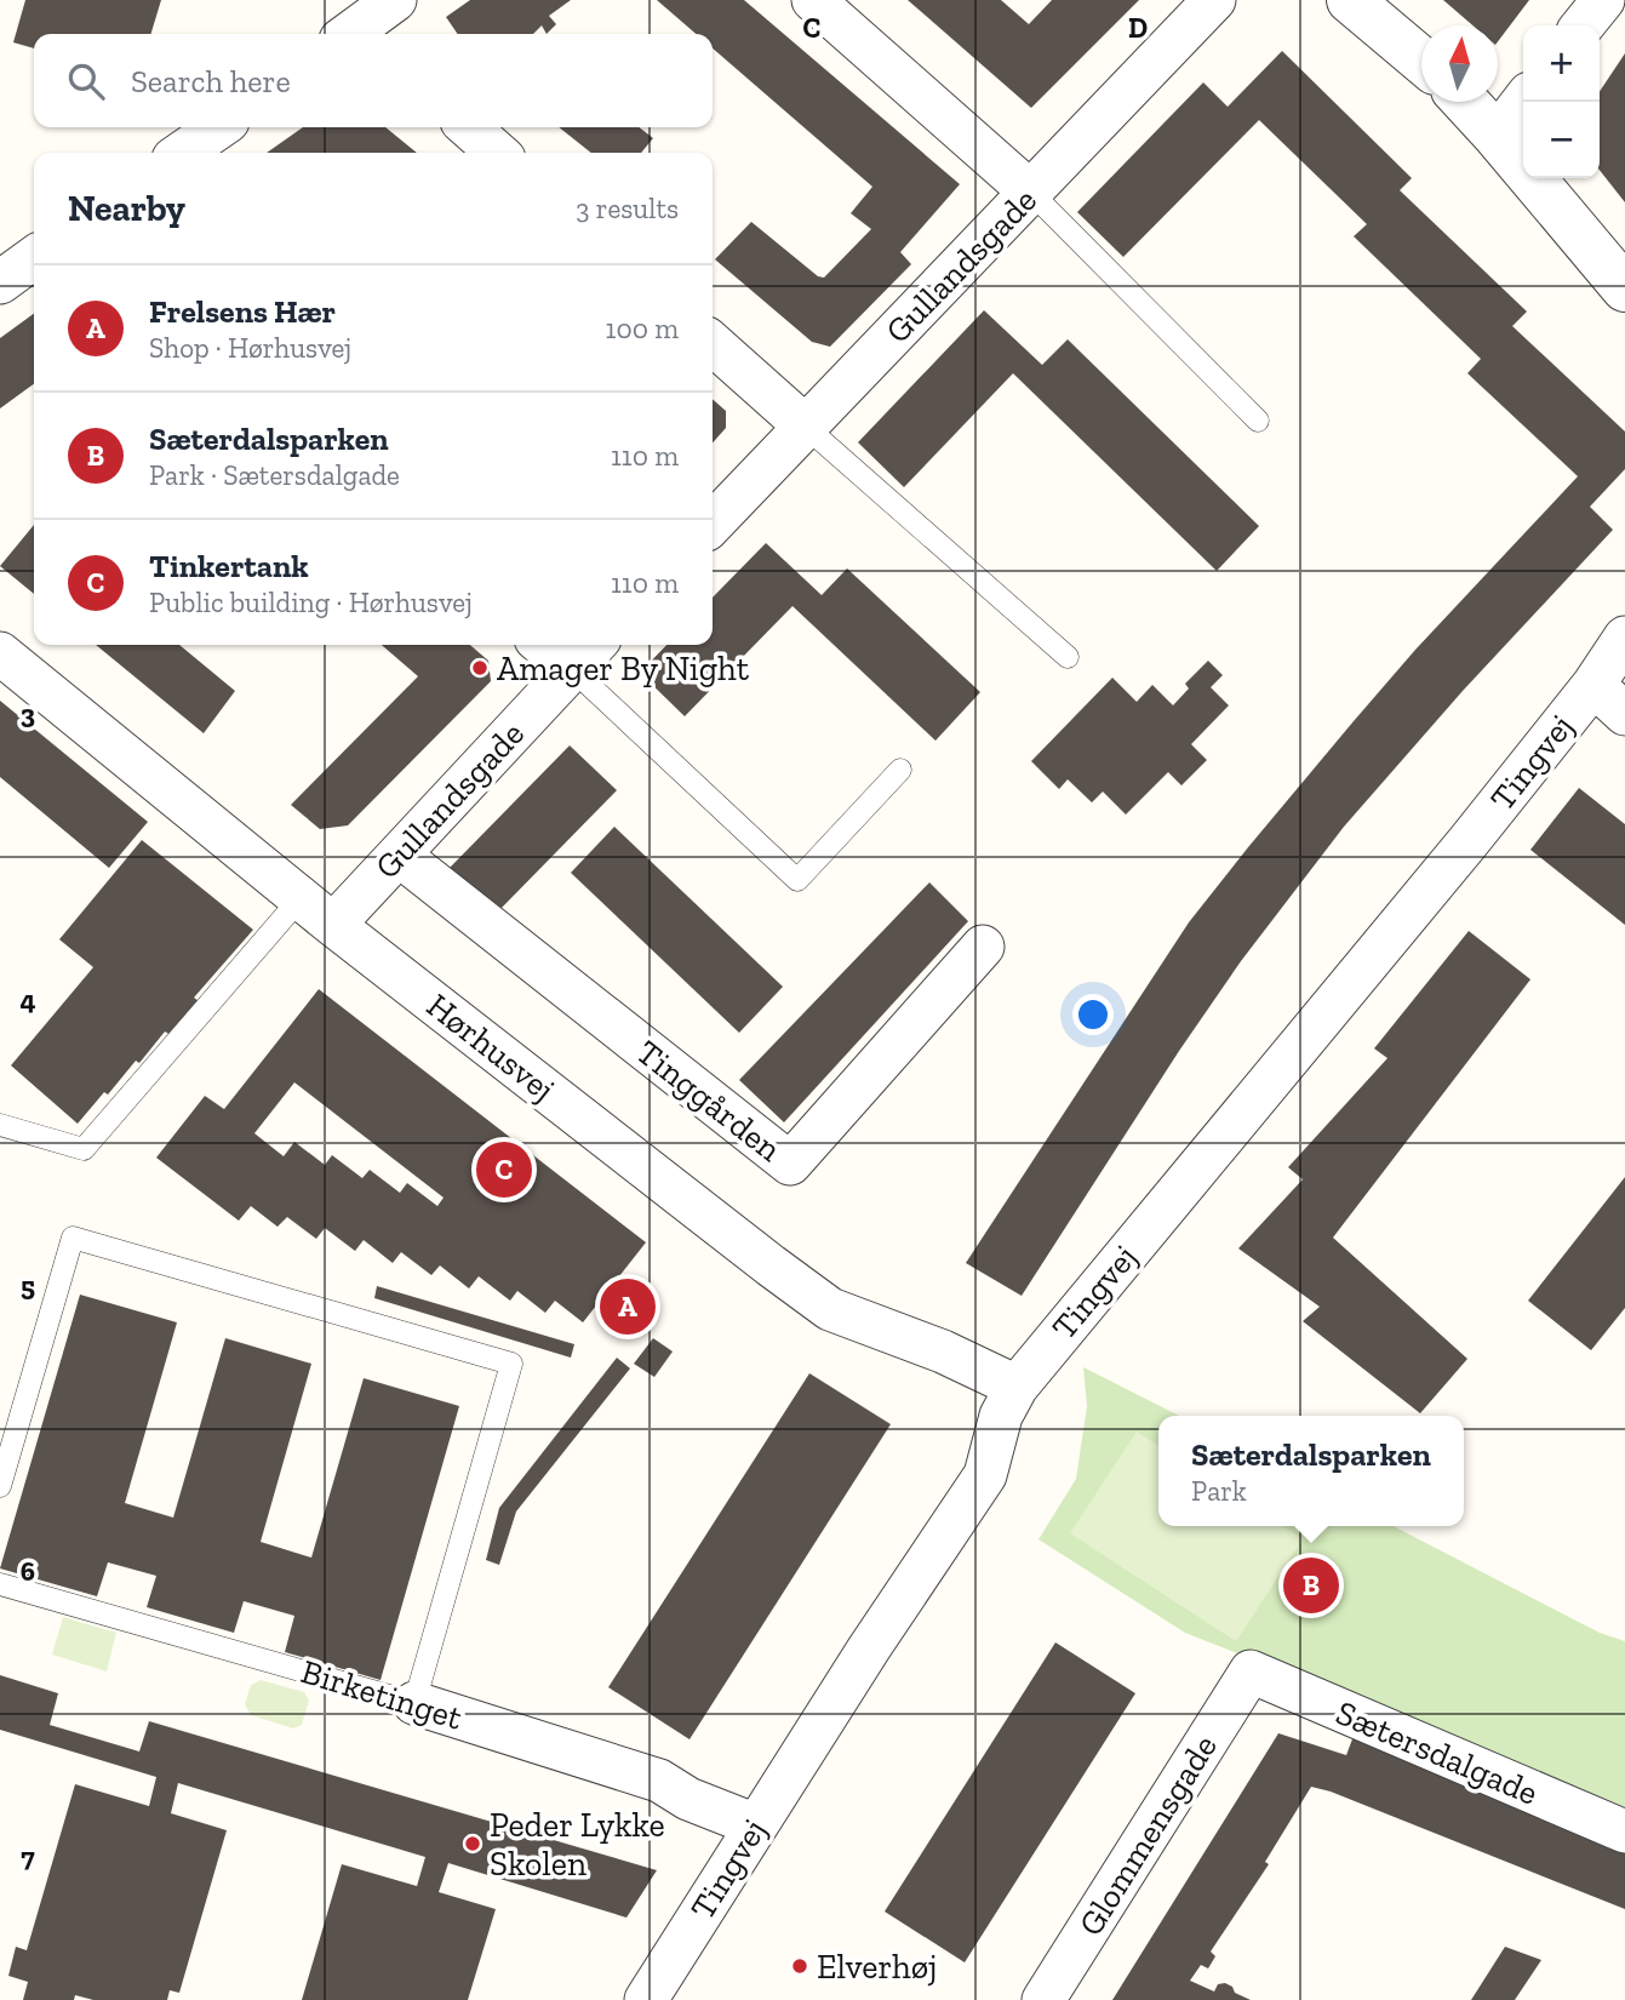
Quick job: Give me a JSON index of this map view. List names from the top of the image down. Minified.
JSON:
{"streets":{"street":["Gullandsgade","Tingvej","Hørhusvej","Tinggården","Birketinget","Sætersdalgade","Glommensgade"]},"crossings":[["Gullandsgade","Hørhusvej"],["Gullandsgade","Tinggården"],["Tingvej","Hørhusvej"],["Tingvej","Birketinget"],["Sætersdalgade","Glommensgade"]],"places":["Amager By Night","Peder Lykke Skolen","Elverhøj"],"north":"top","page":{"map_buttons":["+","−"],"search":"Search here","heading":["Nearby","3 results"],"list":[{"mark":"A","name":"Frelsens Hær","note":"Shop · Hørhusvej","value":"100 m"},{"mark":"B","name":"Sæterdalsparken","note":"Park · Sætersdalgade","value":"110 m"},{"mark":"C","name":"Tinkertank","note":"Public building · Hørhusvej","value":"110 m"}],"pins":["C","A","B"],"popup":["Sæterdalsparken","Park"]},"grid":{"columns":["C","D"],"rows":["3","4","5","6","7"]}}
